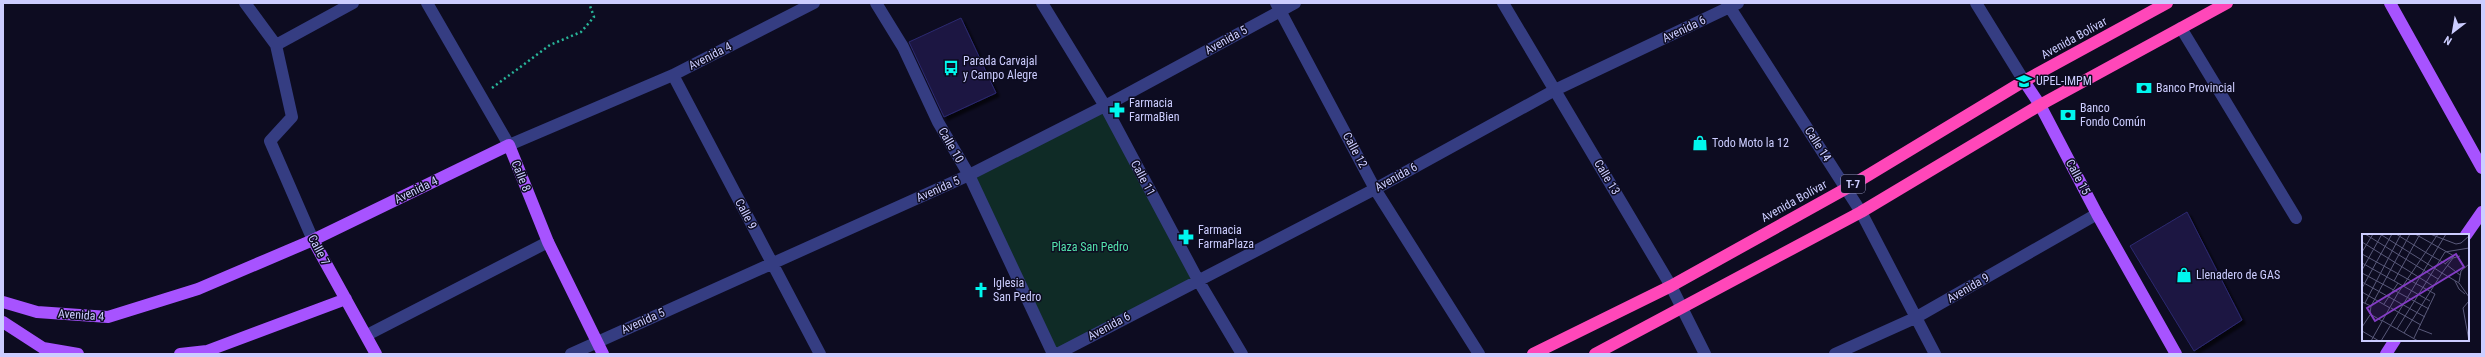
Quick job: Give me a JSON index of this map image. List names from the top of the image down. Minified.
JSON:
{"streets":{"highway":["Avenida Bolívar","T-7"],"main road":["Avenida 4","Calle 8","Calle 15","Calle 7"],"street":["Avenida 6","Avenida 5","Calle 14","Calle 10","Calle 12","Calle 13","Calle 11","Calle 9","Avenida 9"]},"crossings":[["Avenida 6","Calle 14"],["Avenida 6","Calle 12"],["Avenida 6","Calle 13"],["Avenida 6","Calle 11"],["Avenida Bolívar","Calle 14"],["Avenida Bolívar","Calle 13"],["Avenida Bolívar","Calle 15"],["Avenida 5","Calle 10"],["Avenida 5","Calle 12"],["Avenida 5","Calle 8"],["Avenida 5","Calle 11"],["Avenida 5","Calle 9"],["Avenida 4","Calle 8"],["Avenida 4","Calle 9"],["Avenida 4","Calle 7"],["Calle 14","T-7"],["Calle 14","Avenida 9"],["Calle 13","T-7"],["Calle 15","T-7"],["Calle 15","Avenida 9"]],"parks":["Plaza San Pedro"],"places":{"bus stop":["Parada Carvajal y Campo Alegre"],"school or university":["UPEL-IMPM"],"bank":["Banco Provincial","Banco Fondo Común"],"pharmacy":["Farmacia FarmaBien","Farmacia FarmaPlaza"],"shop":["Todo Moto la 12","Llenadero de GAS"],"church":["Iglesia San Pedro"]},"north":"bottom left"}
